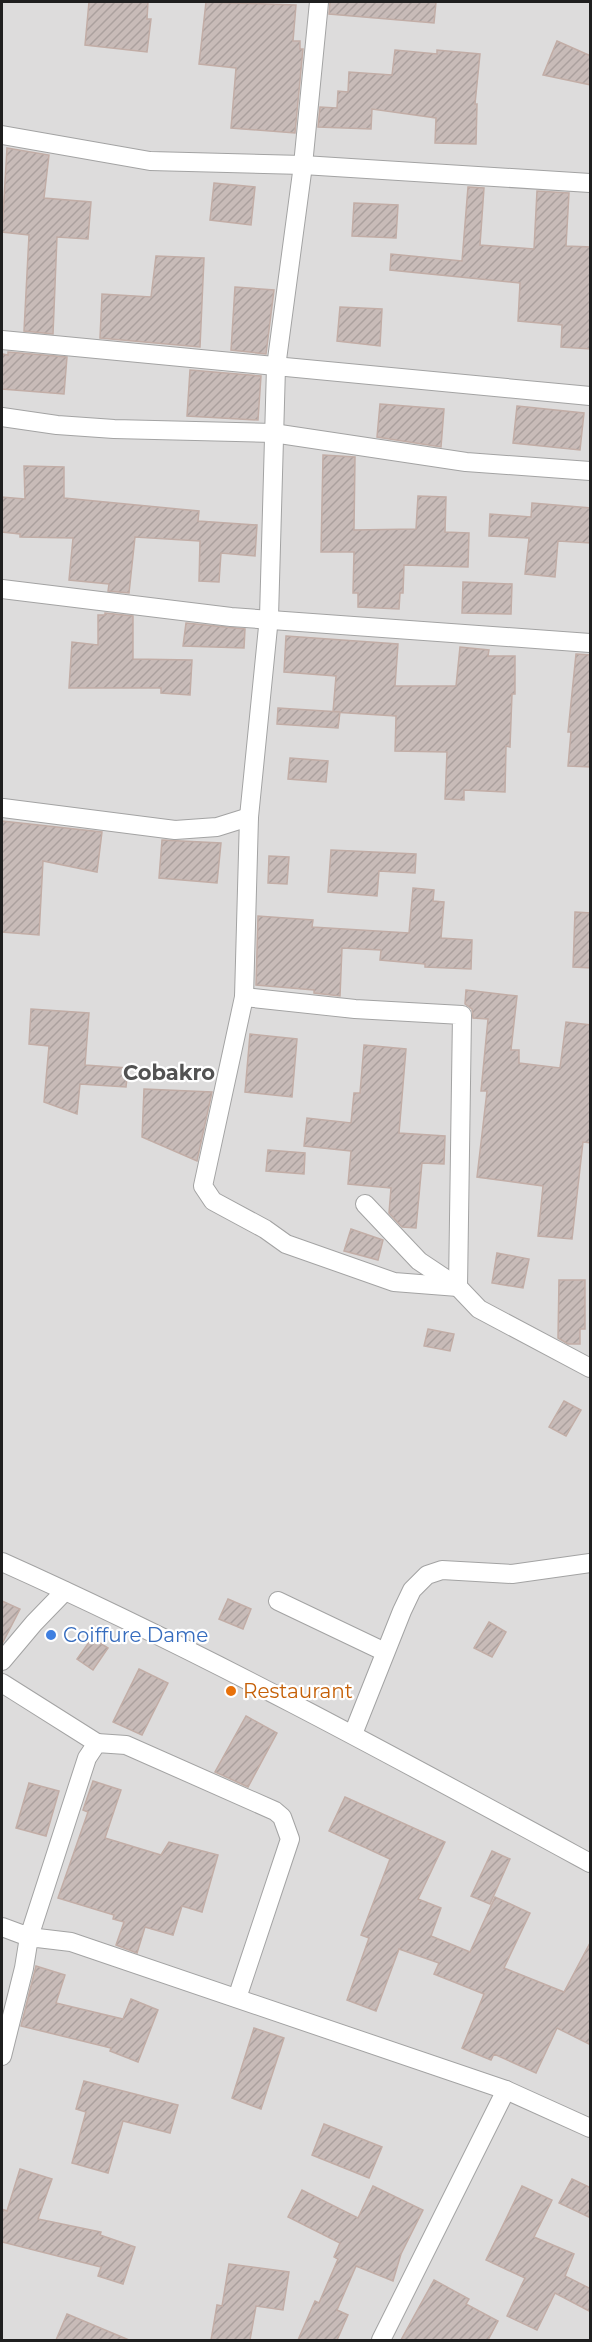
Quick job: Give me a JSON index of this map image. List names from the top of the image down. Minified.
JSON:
{"districts":["Cobakro"],"places":["Coiffure Dame","Restaurant"]}
